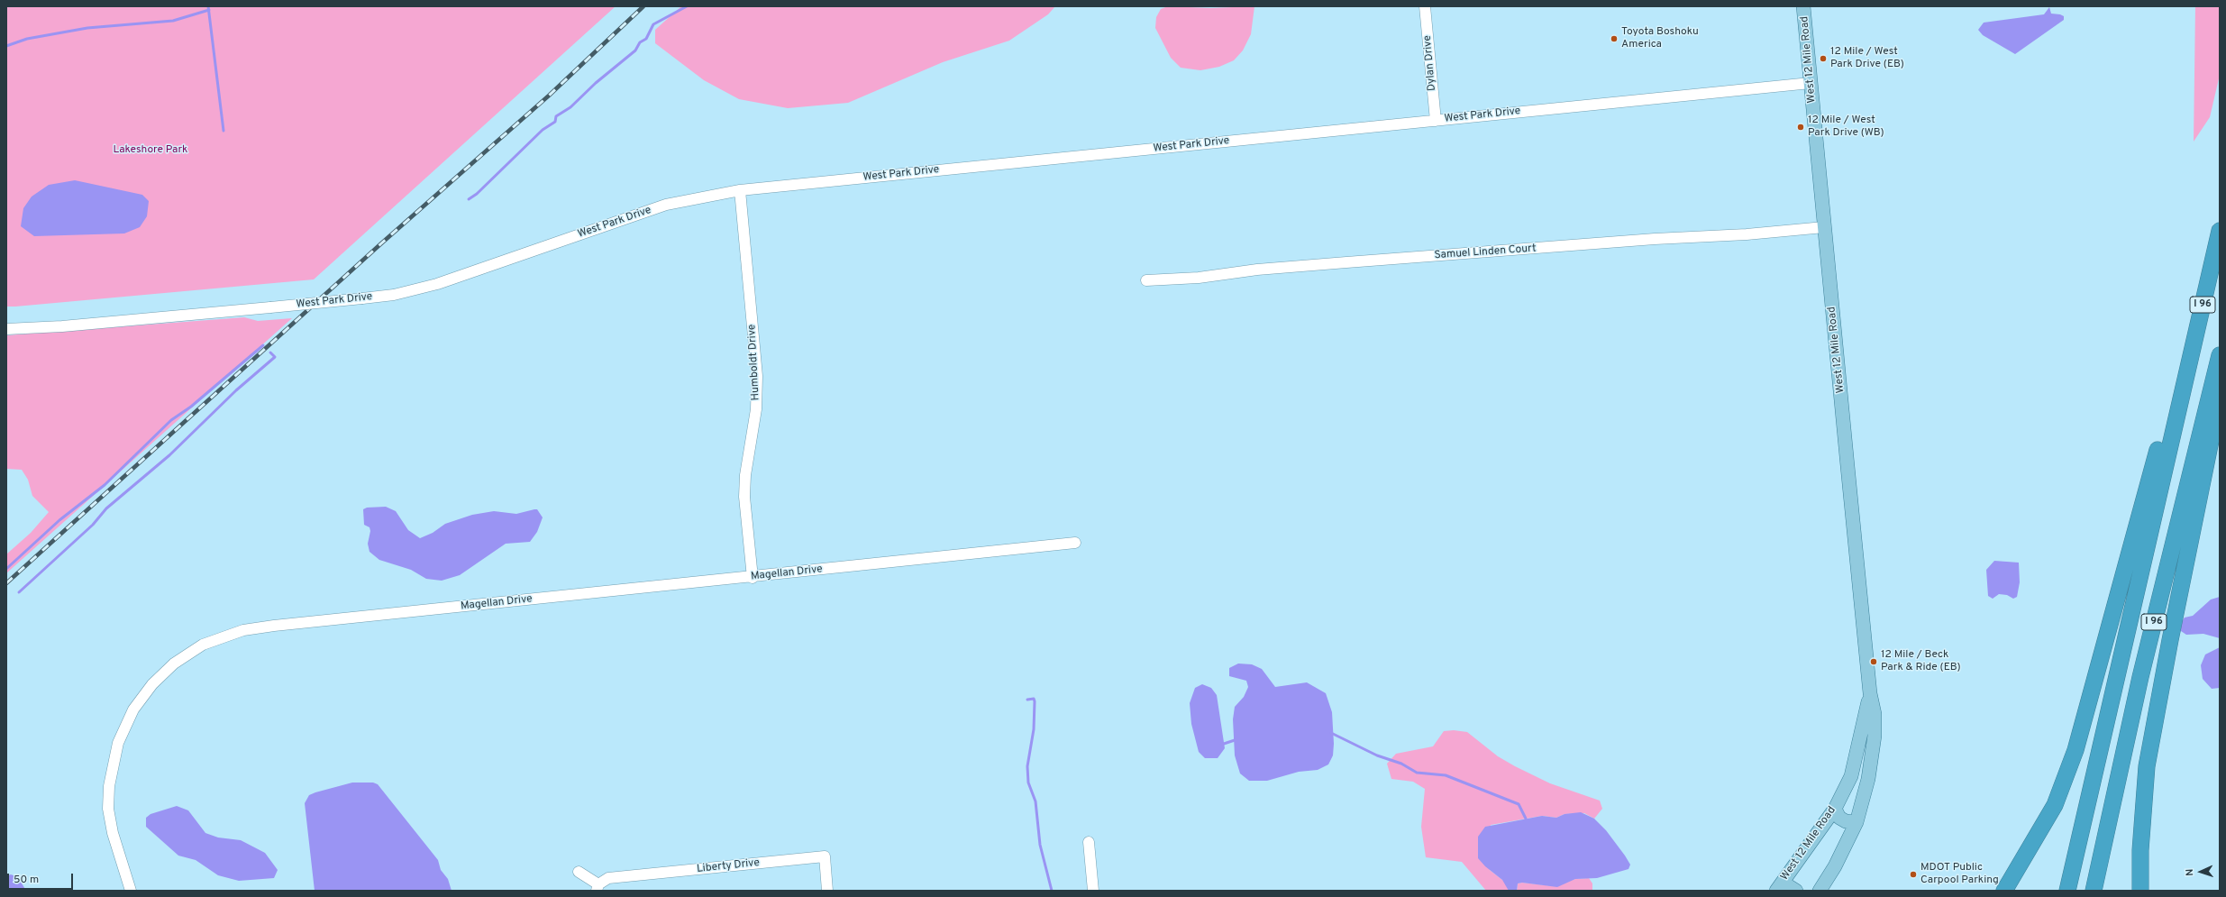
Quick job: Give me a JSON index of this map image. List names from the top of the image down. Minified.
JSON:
{"streets":{"highway":["I 96"],"main road":["West 12 Mile Road"],"street":["Dylan Drive","West Park Drive","Samuel Linden Court","Humboldt Drive","Magellan Drive","Liberty Drive"]},"crossings":[["West 12 Mile Road","West Park Drive"],["West 12 Mile Road","Samuel Linden Court"],["Dylan Drive","West Park Drive"],["West Park Drive","Humboldt Drive"],["Humboldt Drive","Magellan Drive"]],"parks":["Lakeshore Park"],"places":["Toyota Boshoku America","12 Mile / West Park Drive (EB)","12 Mile / West Park Drive (WB)","12 Mile / Beck Park & Ride (EB)","MDOT Public Carpool Parking"],"scale_bar":"50 m","north":"left"}
